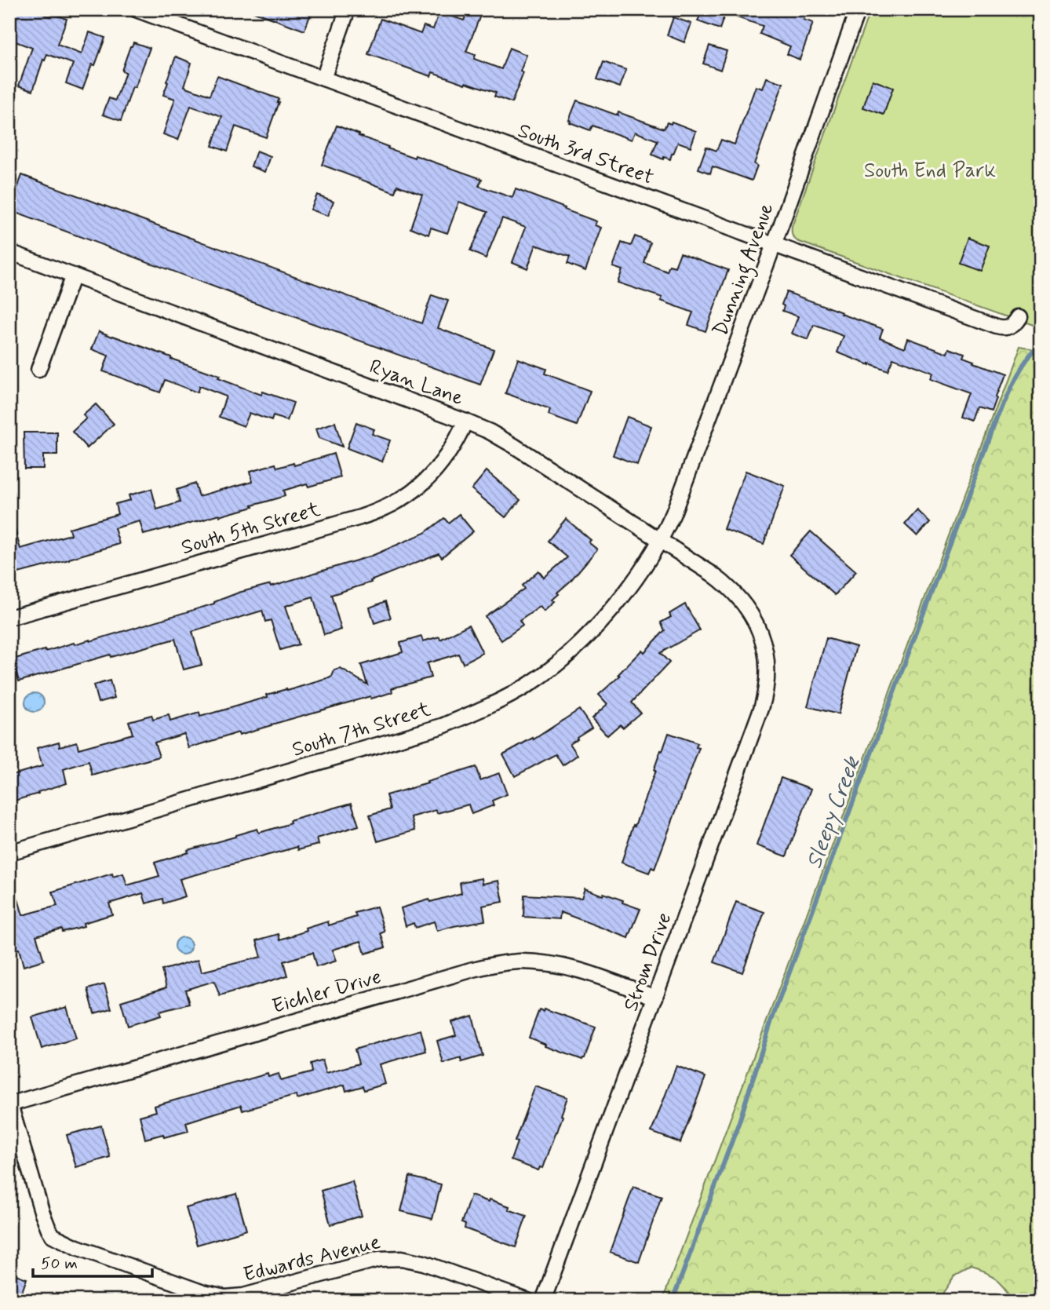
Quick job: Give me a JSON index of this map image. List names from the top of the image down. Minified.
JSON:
{"streets":{"street":["South 3rd Street","Dunning Avenue","Ryan Lane","South 5th Street","South 7th Street","Strom Drive","Eichler Drive","Edwards Avenue"]},"crossings":[["South 3rd Street","Dunning Avenue"],["Dunning Avenue","Ryan Lane"],["Dunning Avenue","South 7th Street"],["Ryan Lane","South 5th Street"],["Ryan Lane","South 7th Street"],["Ryan Lane","Strom Drive"],["Strom Drive","Eichler Drive"],["Eichler Drive","Edwards Avenue"]],"water":["Sleepy Creek"],"parks":["South End Park"],"scale_bar":"50 m"}
